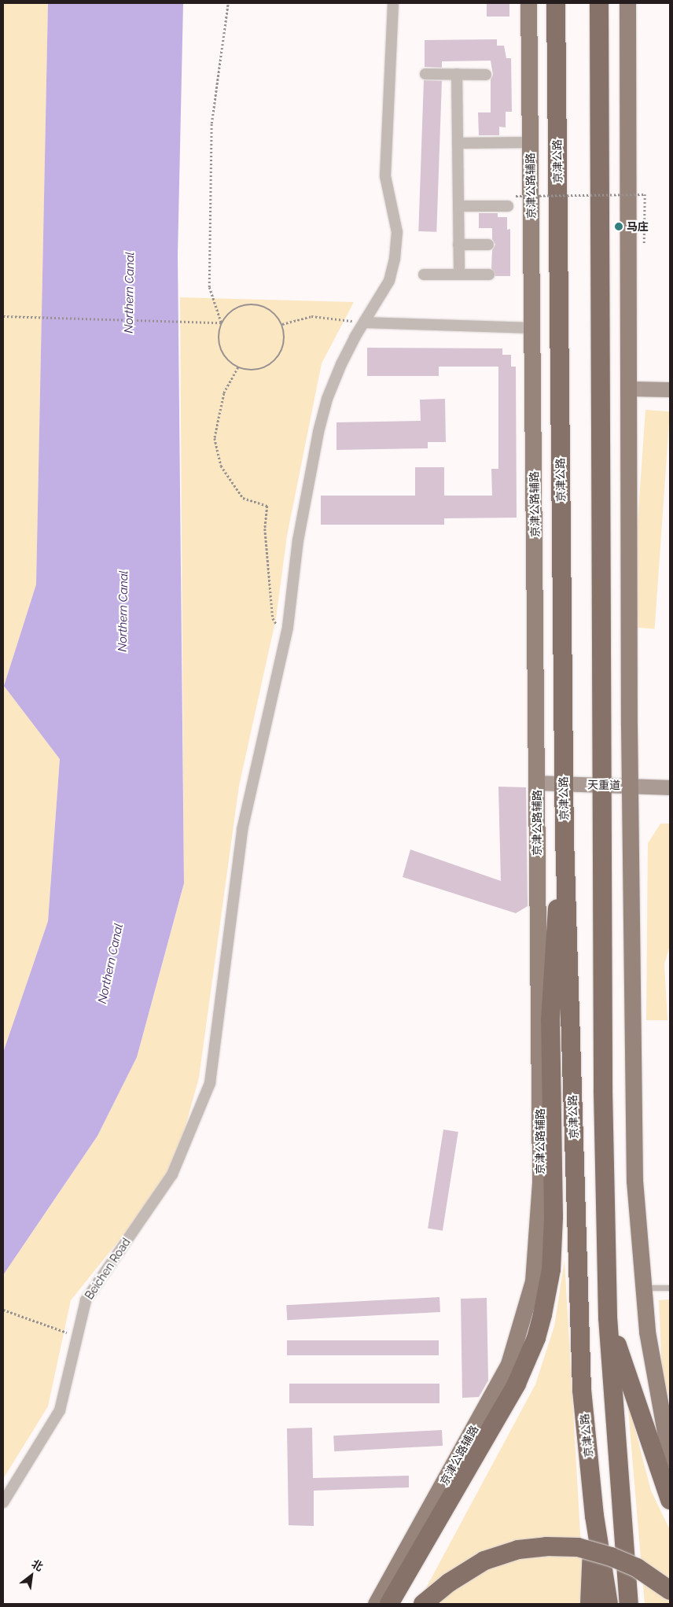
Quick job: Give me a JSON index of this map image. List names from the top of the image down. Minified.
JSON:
{"streets":{"highway":["京津公路"],"main road":["京津公路辅路"],"street":["天重道","Beichen Road"]},"crossings":[["京津公路","天重道"],["京津公路辅路","天重道"]],"water":["Northern Canal"],"places":["马庄"],"north":"top right"}
